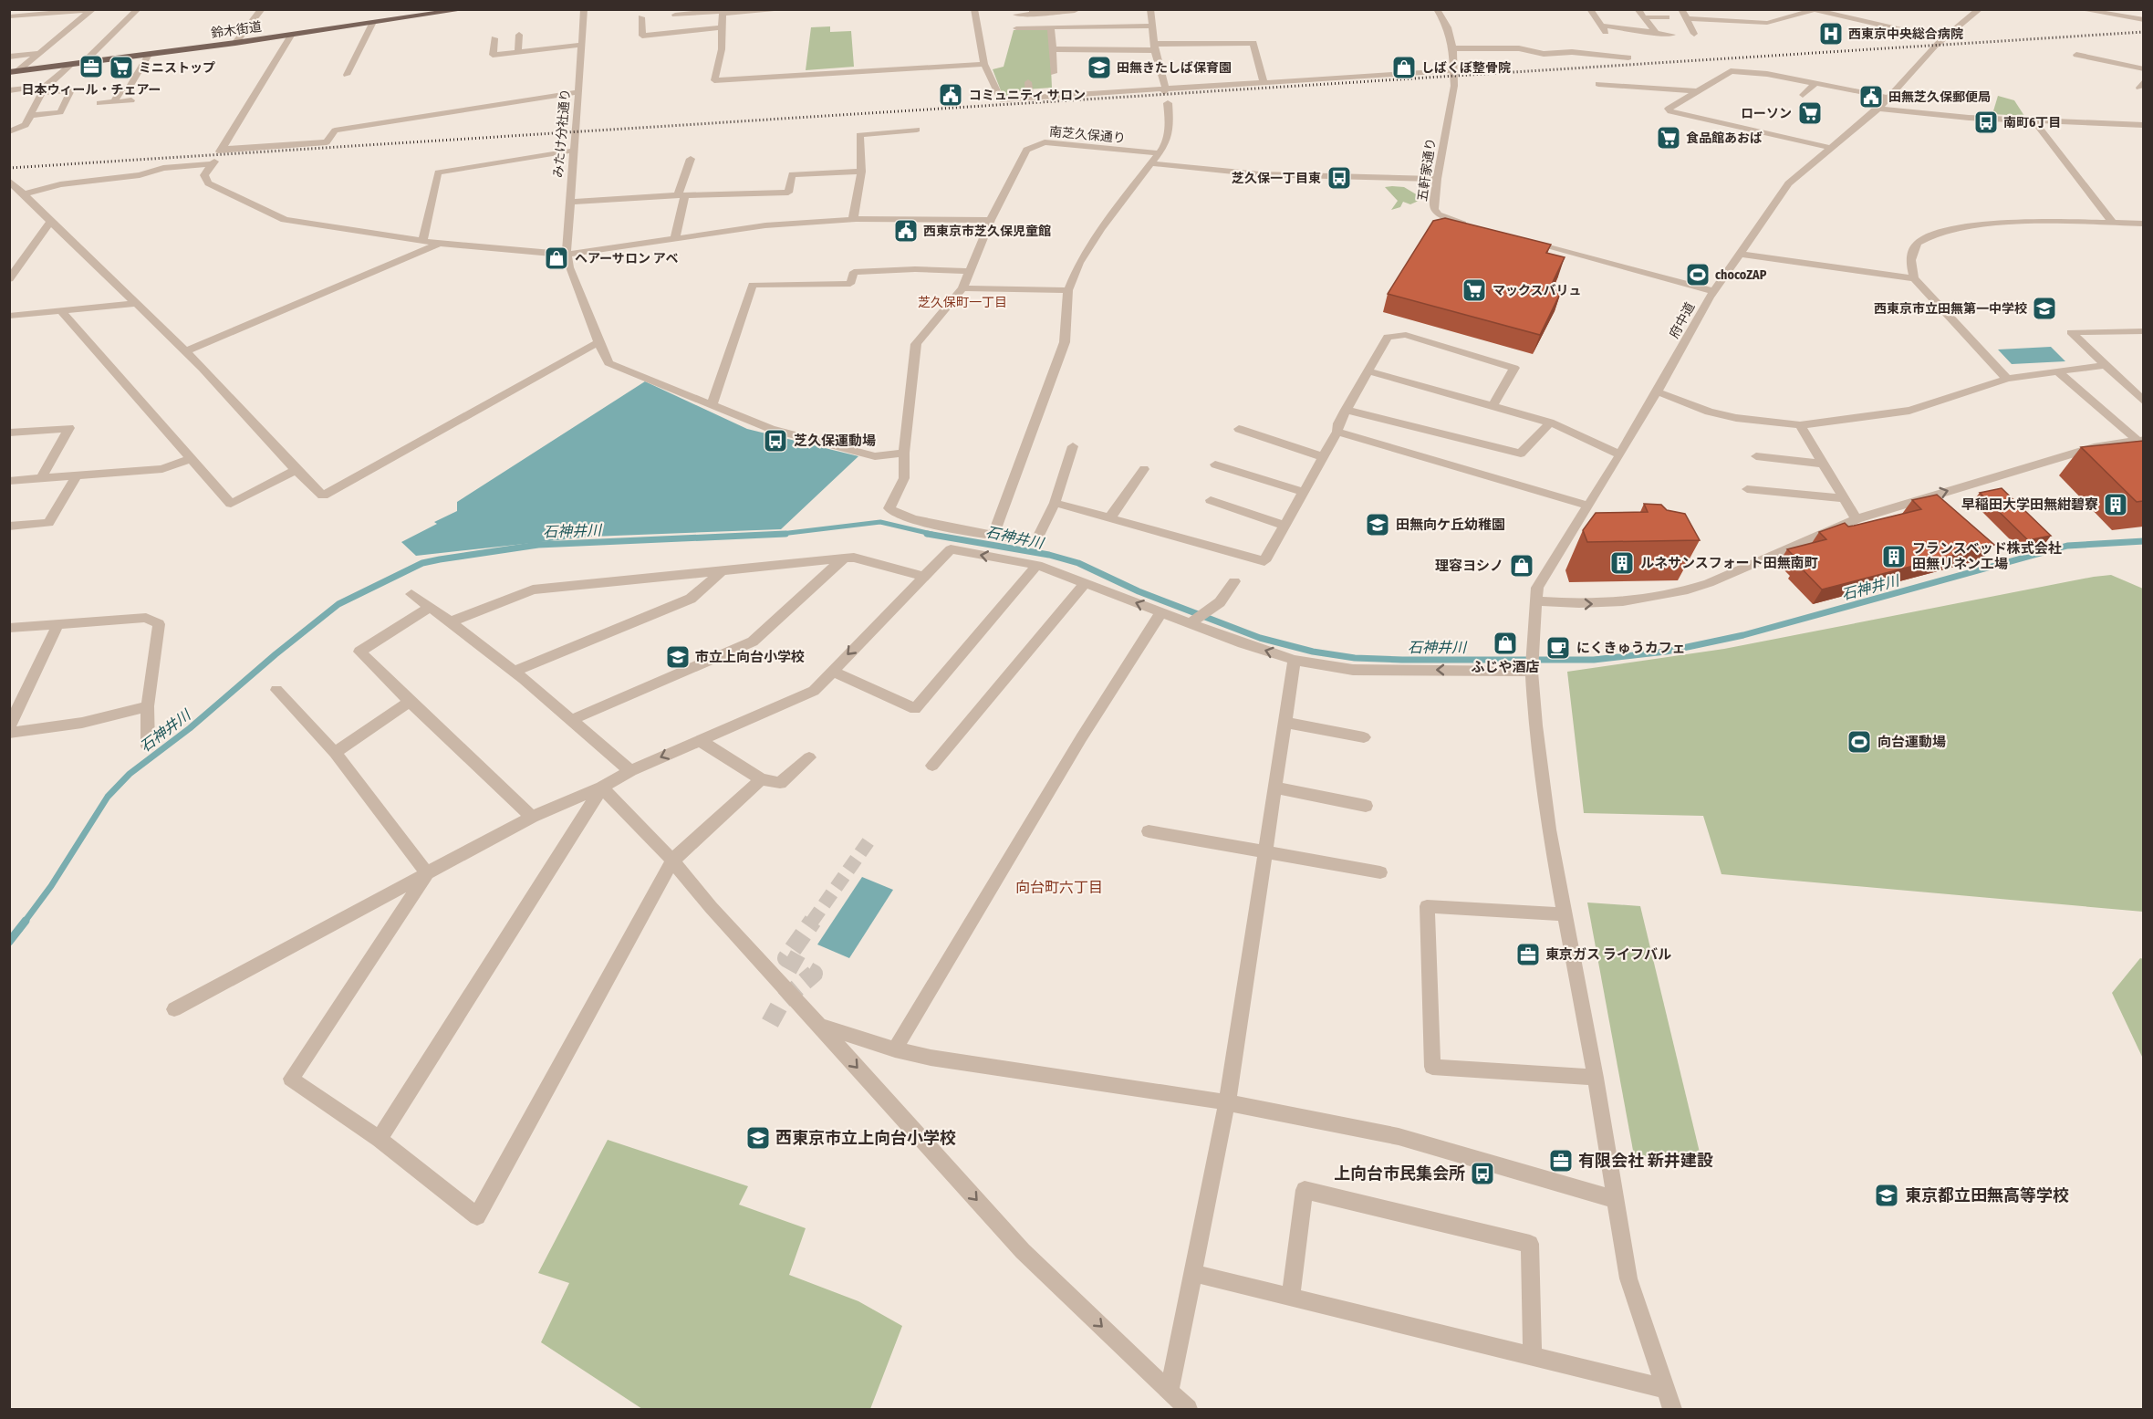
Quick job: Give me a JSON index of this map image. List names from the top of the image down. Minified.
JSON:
{"streets":{"main road":["鈴木街道"],"street":["みたけ分社通り","南芝久保通り","五軒家通り","府中道"]},"crossings":[["みたけ分社通り","南芝久保通り"]],"districts":["芝久保町一丁目","向台町六丁目"],"water":["石神井川"],"places":{"hospital":["西東京中央総合病院"],"office":["日本ウィール・チェアー","東京ガス ライフバル","有限会社 新井建設"],"supermarket":["ミニストップ","ローソン","食品館あおば","マックスバリュ"],"school or university":["田無きたしば保育園","西東京市立田無第一中学校","田無向ケ丘幼稚園","市立上向台小学校","西東京市立上向台小学校","東京都立田無高等学校"],"shop":["しばくぼ整骨院","ヘアーサロン アベ","理容ヨシノ","ふじや酒店"],"public building":["コミュニティ サロン","田無芝久保郵便局","西東京市芝久保児童館"],"bus stop":["南町6丁目","芝久保一丁目東","芝久保運動場","上向台市民集会所"],"sports":["chocoZAP","向台運動場"],"building":["早稲田大学田無紺碧寮","フランスベッド株式会社 田無リネン工場","ルネサンスフォート田無南町"],"cafe":["にくきゅうカフェ"]}}
